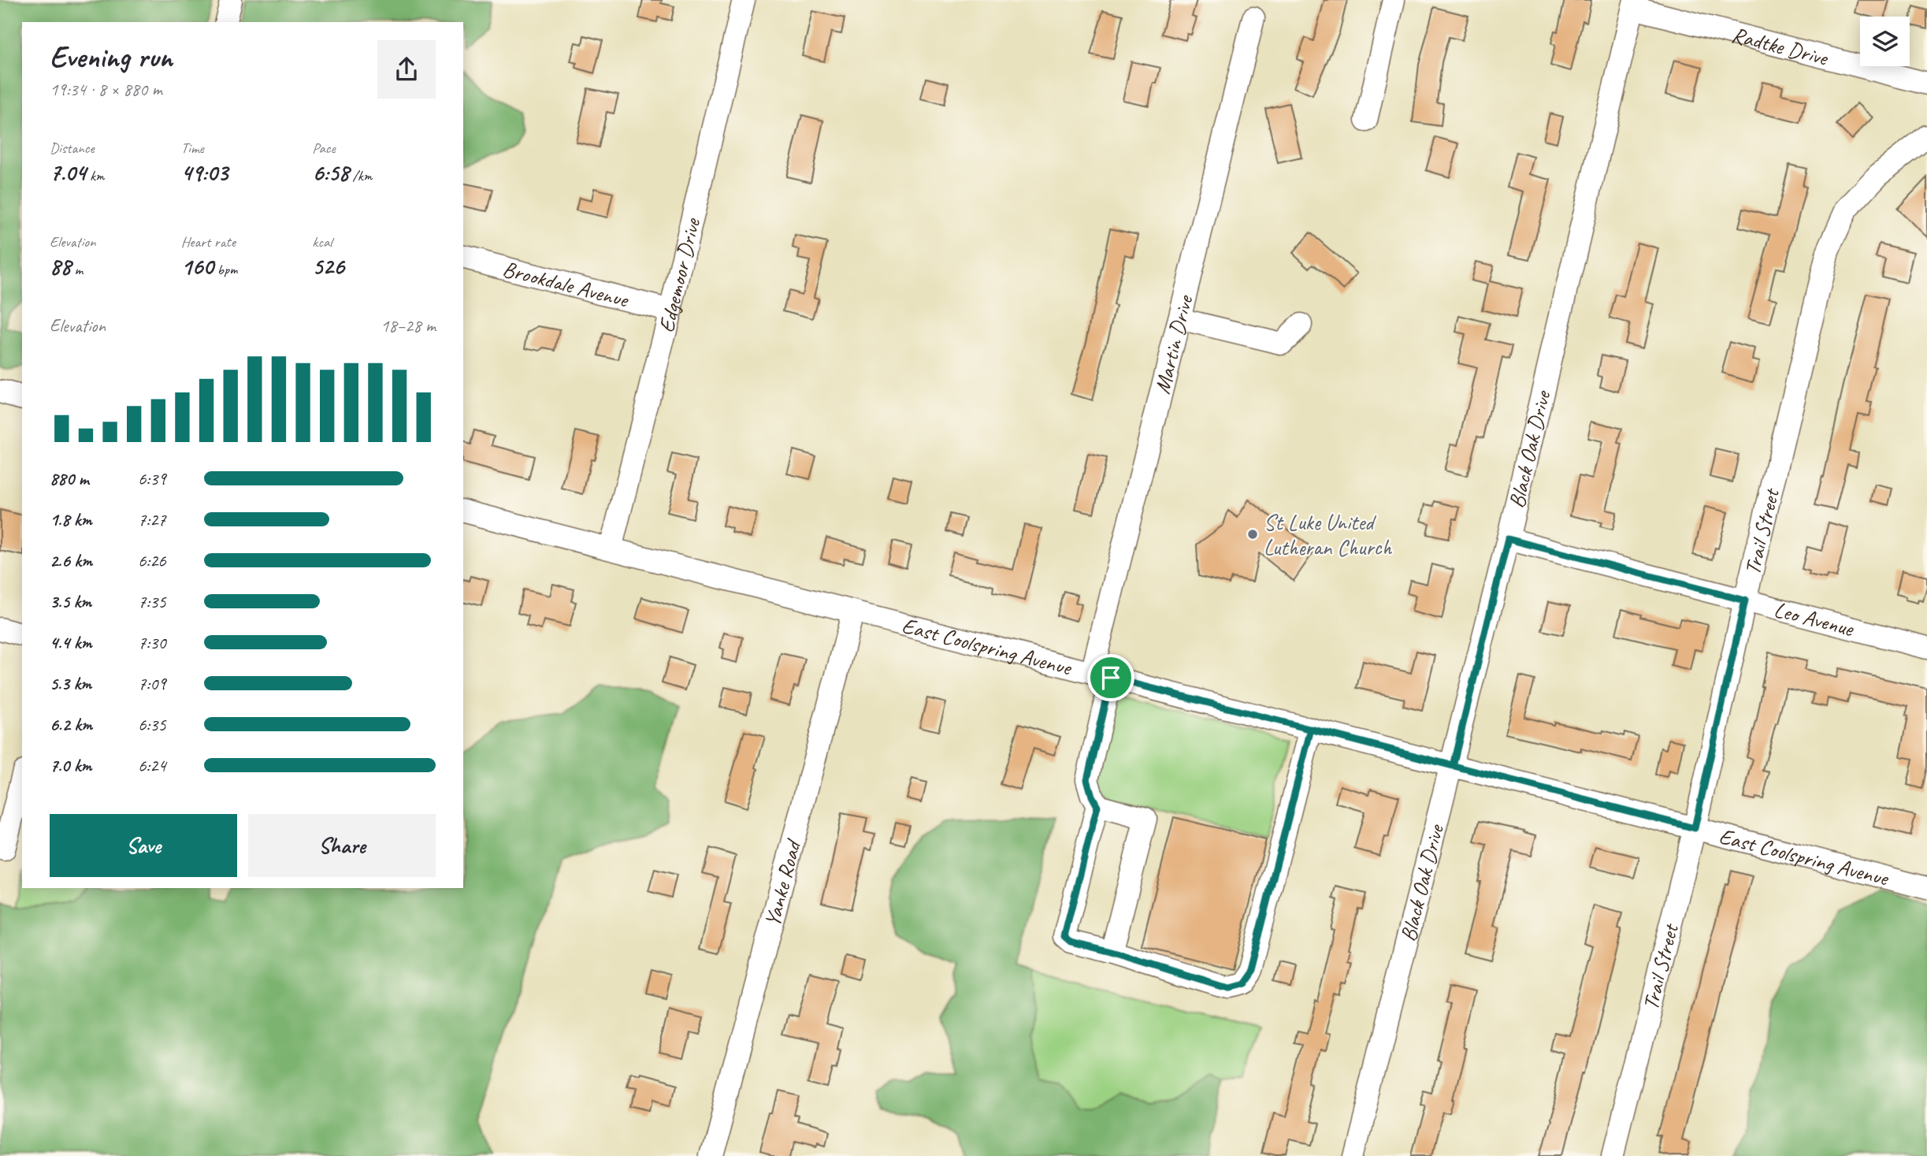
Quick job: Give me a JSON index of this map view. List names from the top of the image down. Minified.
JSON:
{"streets":{"street":["Radtke Drive","Edgemoor Drive","Brookdale Avenue","Martin Drive","Black Oak Drive","Trail Street","Leo Avenue","East Coolspring Avenue","Yanke Road"]},"crossings":[["Radtke Drive","Black Oak Drive"],["Edgemoor Drive","Brookdale Avenue"],["Edgemoor Drive","East Coolspring Avenue"],["Martin Drive","East Coolspring Avenue"],["Black Oak Drive","Leo Avenue"],["Black Oak Drive","East Coolspring Avenue"],["Trail Street","Leo Avenue"],["Trail Street","East Coolspring Avenue"],["East Coolspring Avenue","Yanke Road"]],"places":["St Luke United Lutheran Church"],"page":{"heading":["Evening run","19:34 · 8 × 880 m"],"stats":[["Distance","7.04 km"],["Time","49:03"],["Pace","6:58 /km"],["Elevation","88 m"],["Heart rate","160 bpm"],["kcal","526"]],"chart":["Elevation","18–28 m"],"list":[{"name":"880 m","note":"6:39"},{"name":"1.8 km","note":"7:27"},{"name":"2.6 km","note":"6:26"},{"name":"3.5 km","note":"7:35"},{"name":"4.4 km","note":"7:30"},{"name":"5.3 km","note":"7:09"},{"name":"6.2 km","note":"6:35"},{"name":"7.0 km","note":"6:24"}],"buttons":["Save","Share"]}}
